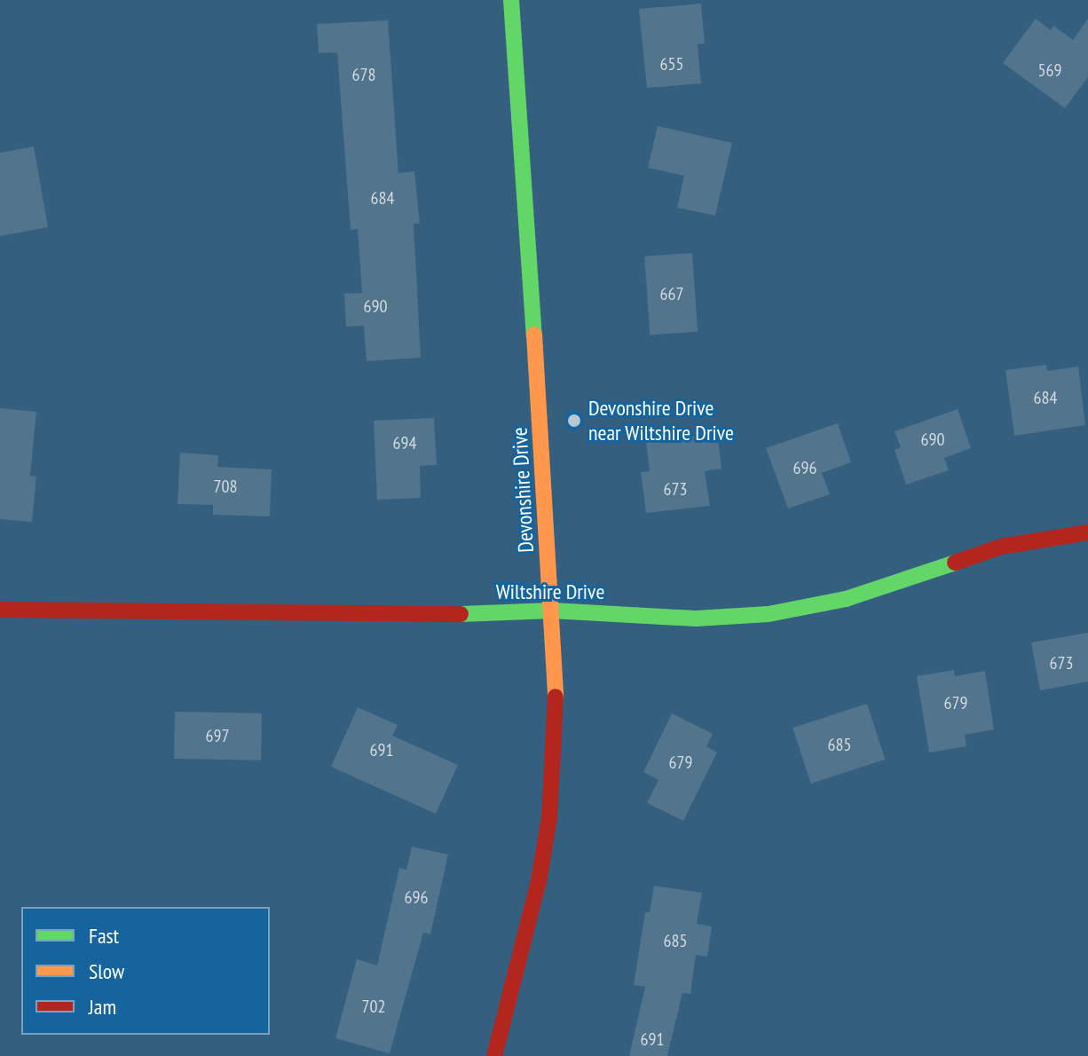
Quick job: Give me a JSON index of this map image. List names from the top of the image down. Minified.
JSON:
{"streets":{"street":["Devonshire Drive","Wiltshire Drive"]},"crossings":[["Devonshire Drive","Wiltshire Drive"]],"places":["Devonshire Drive near Wiltshire Drive"],"house_numbers":["655","569","678","684","667","690","684","690","694","696","708","673","673","679","697","685","691","679","696","685","702","691"],"legend":["Fast","Slow","Jam"]}
